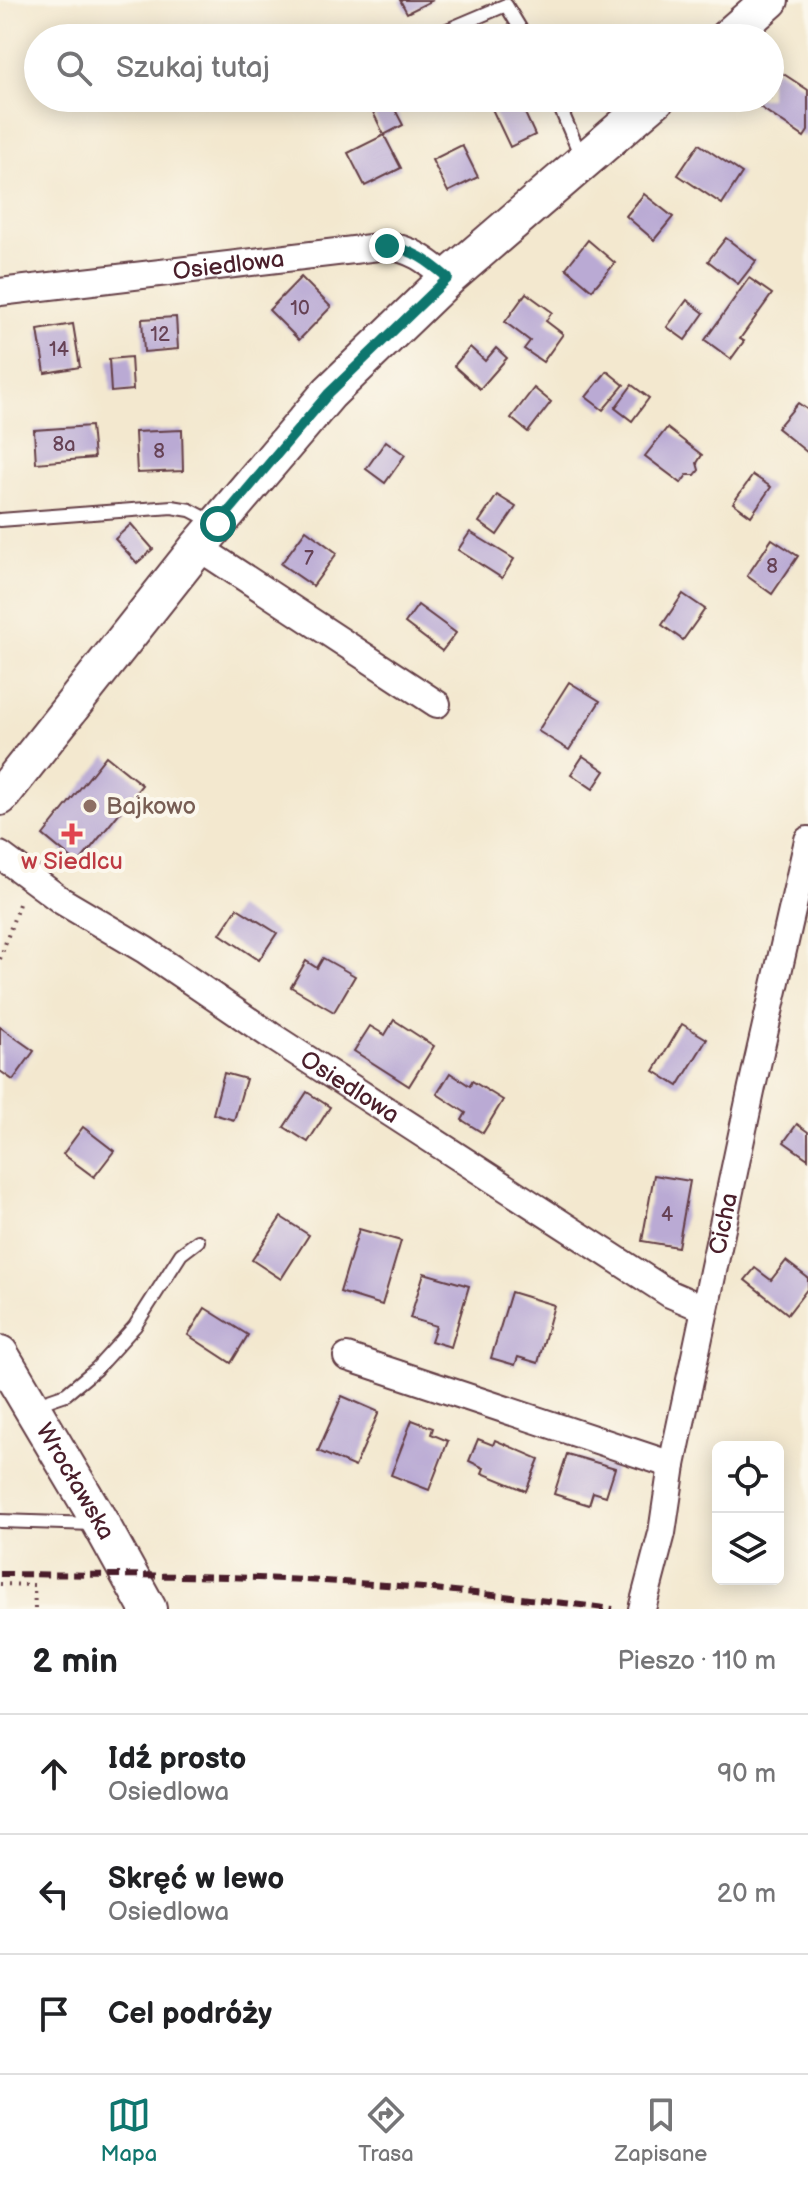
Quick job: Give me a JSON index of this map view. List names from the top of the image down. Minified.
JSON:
{"streets":{"street":["Osiedlowa","Cicha","Wrocławska"]},"crossings":[["Osiedlowa","Cicha"]],"places":{"other":["Bajkowo"],"health":["w Siedlcu"]},"house_numbers":["10","12","14","8a","8","7","8","4"],"page":{"search":"Szukaj tutaj","heading":["2 min","Pieszo · 110 m"],"list":[["Idź prosto","Osiedlowa","90 m"],["Skręć w lewo","Osiedlowa","20 m"],"Cel podróży"],"nav":["Mapa","Trasa","Zapisane"]}}
